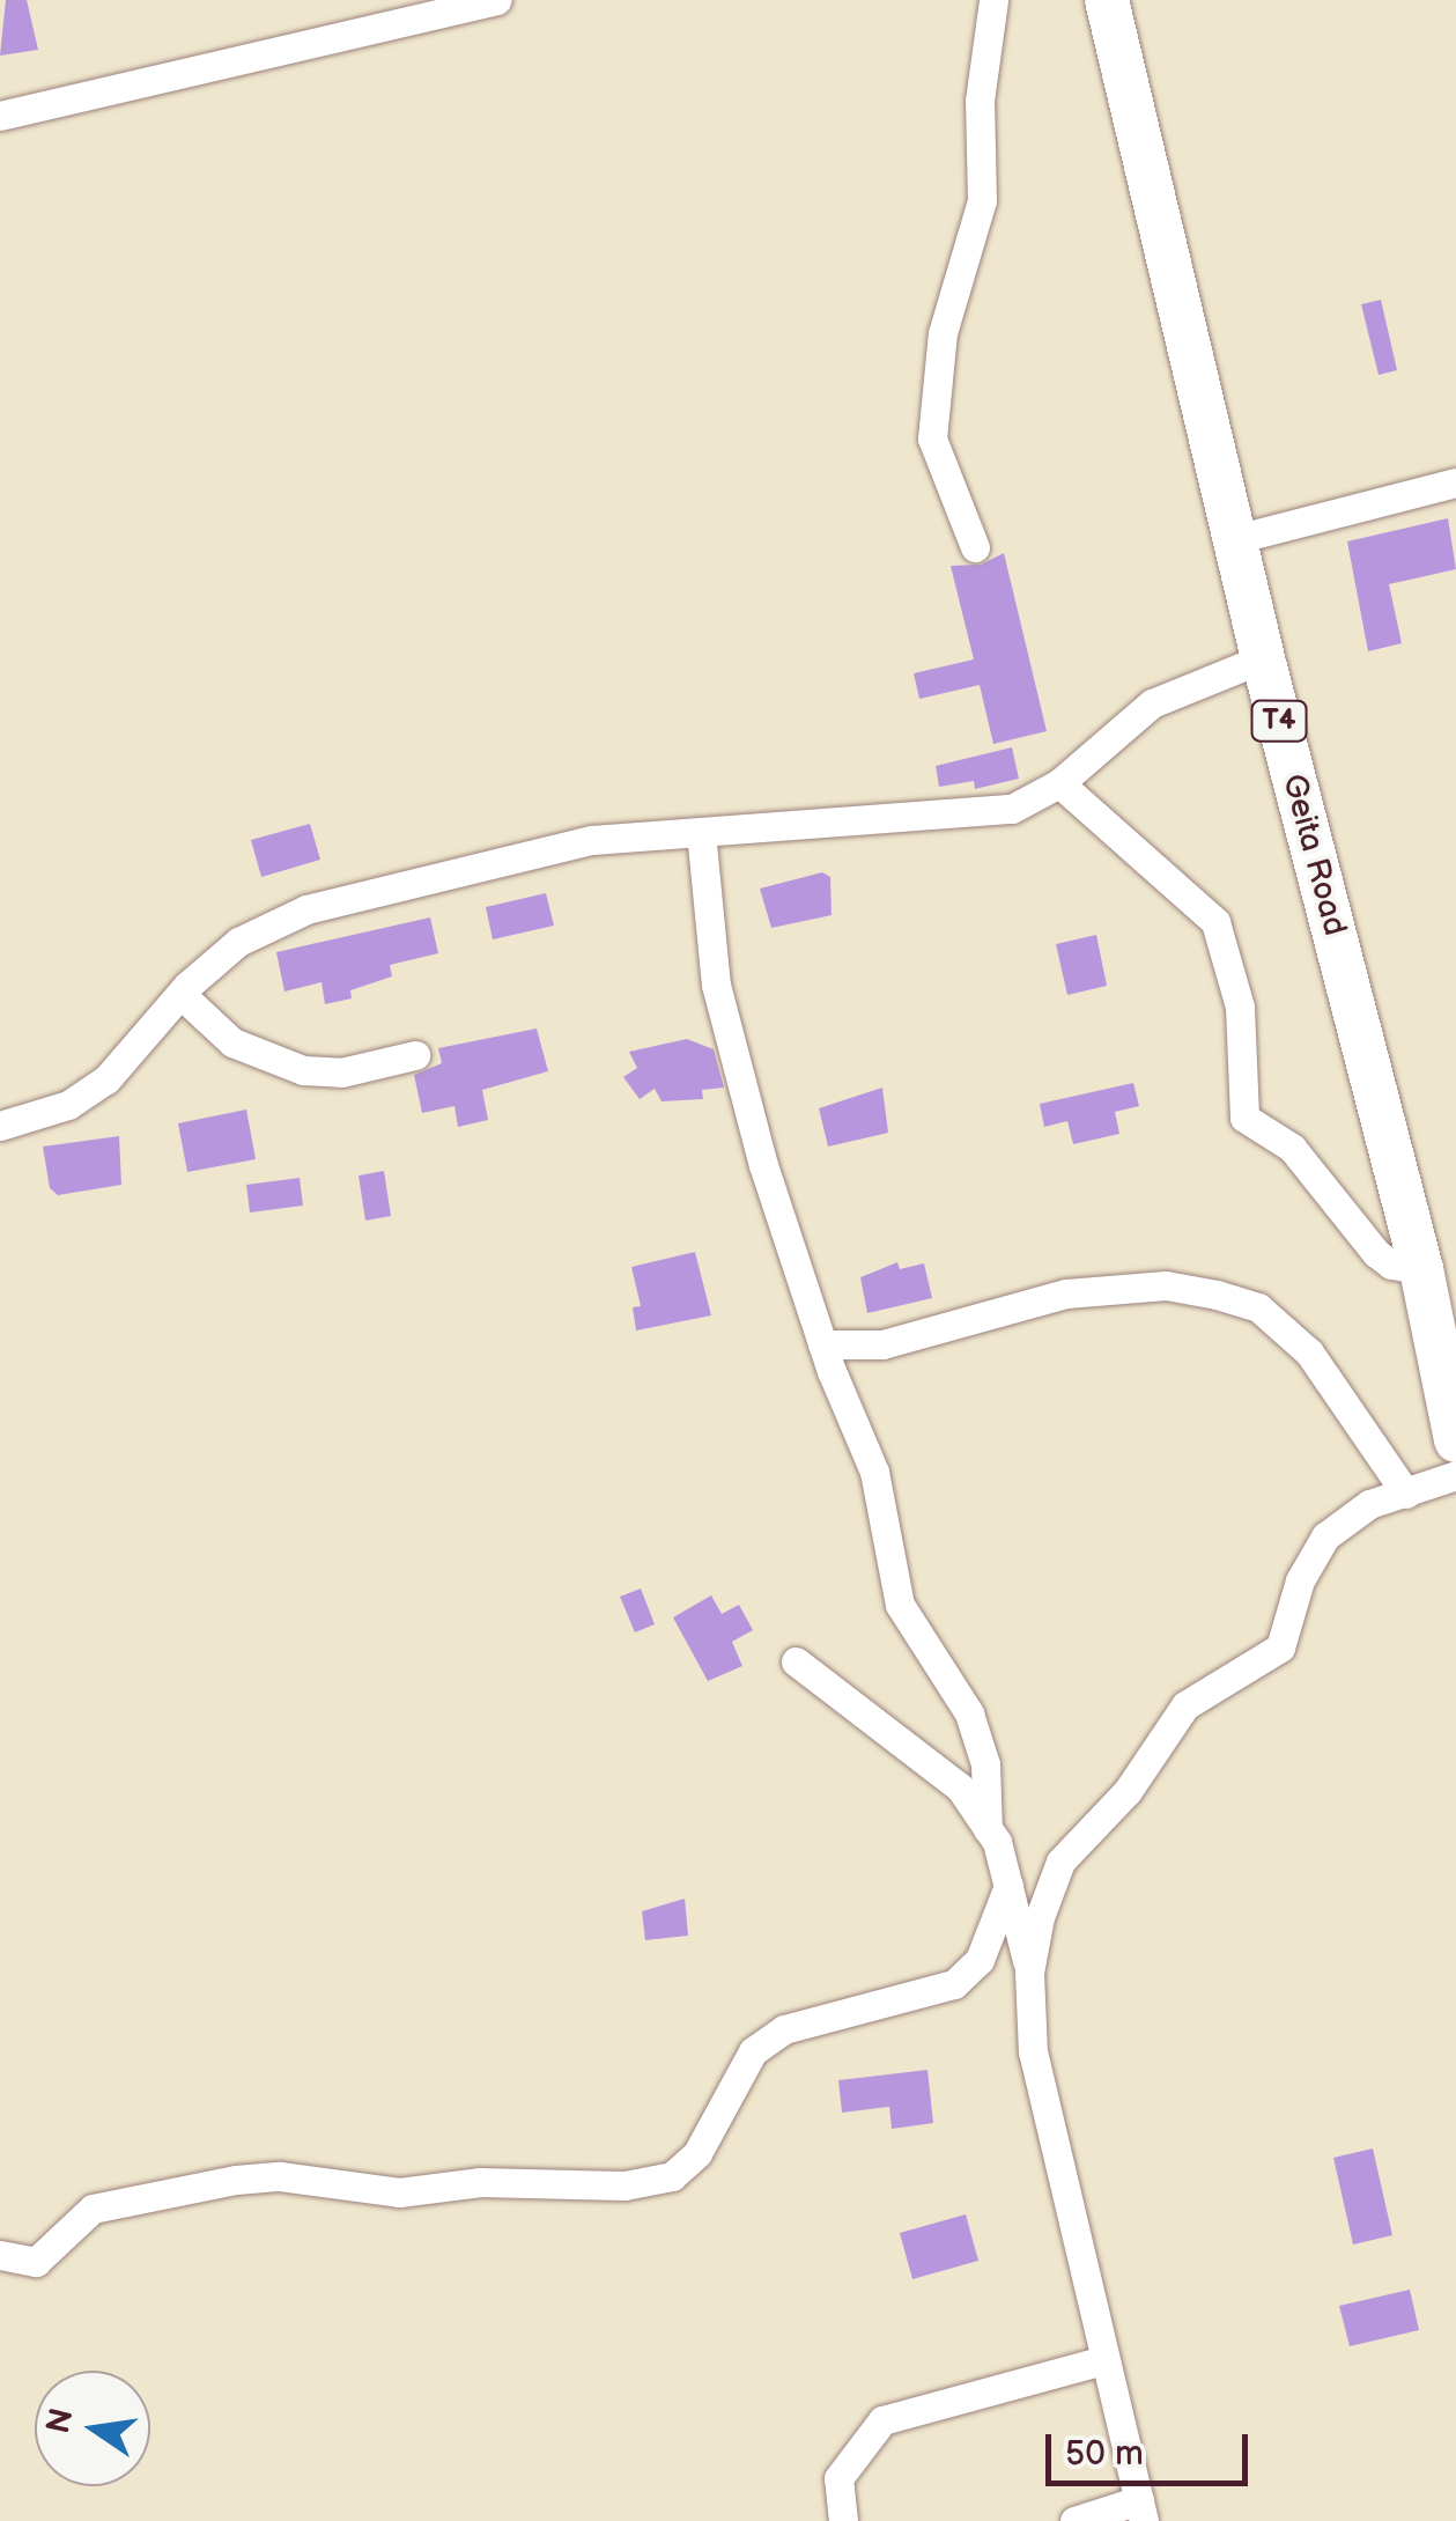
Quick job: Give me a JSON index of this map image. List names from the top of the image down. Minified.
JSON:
{"streets":{"highway":["T4","Geita Road"]},"scale_bar":"50 m","north":"left"}
